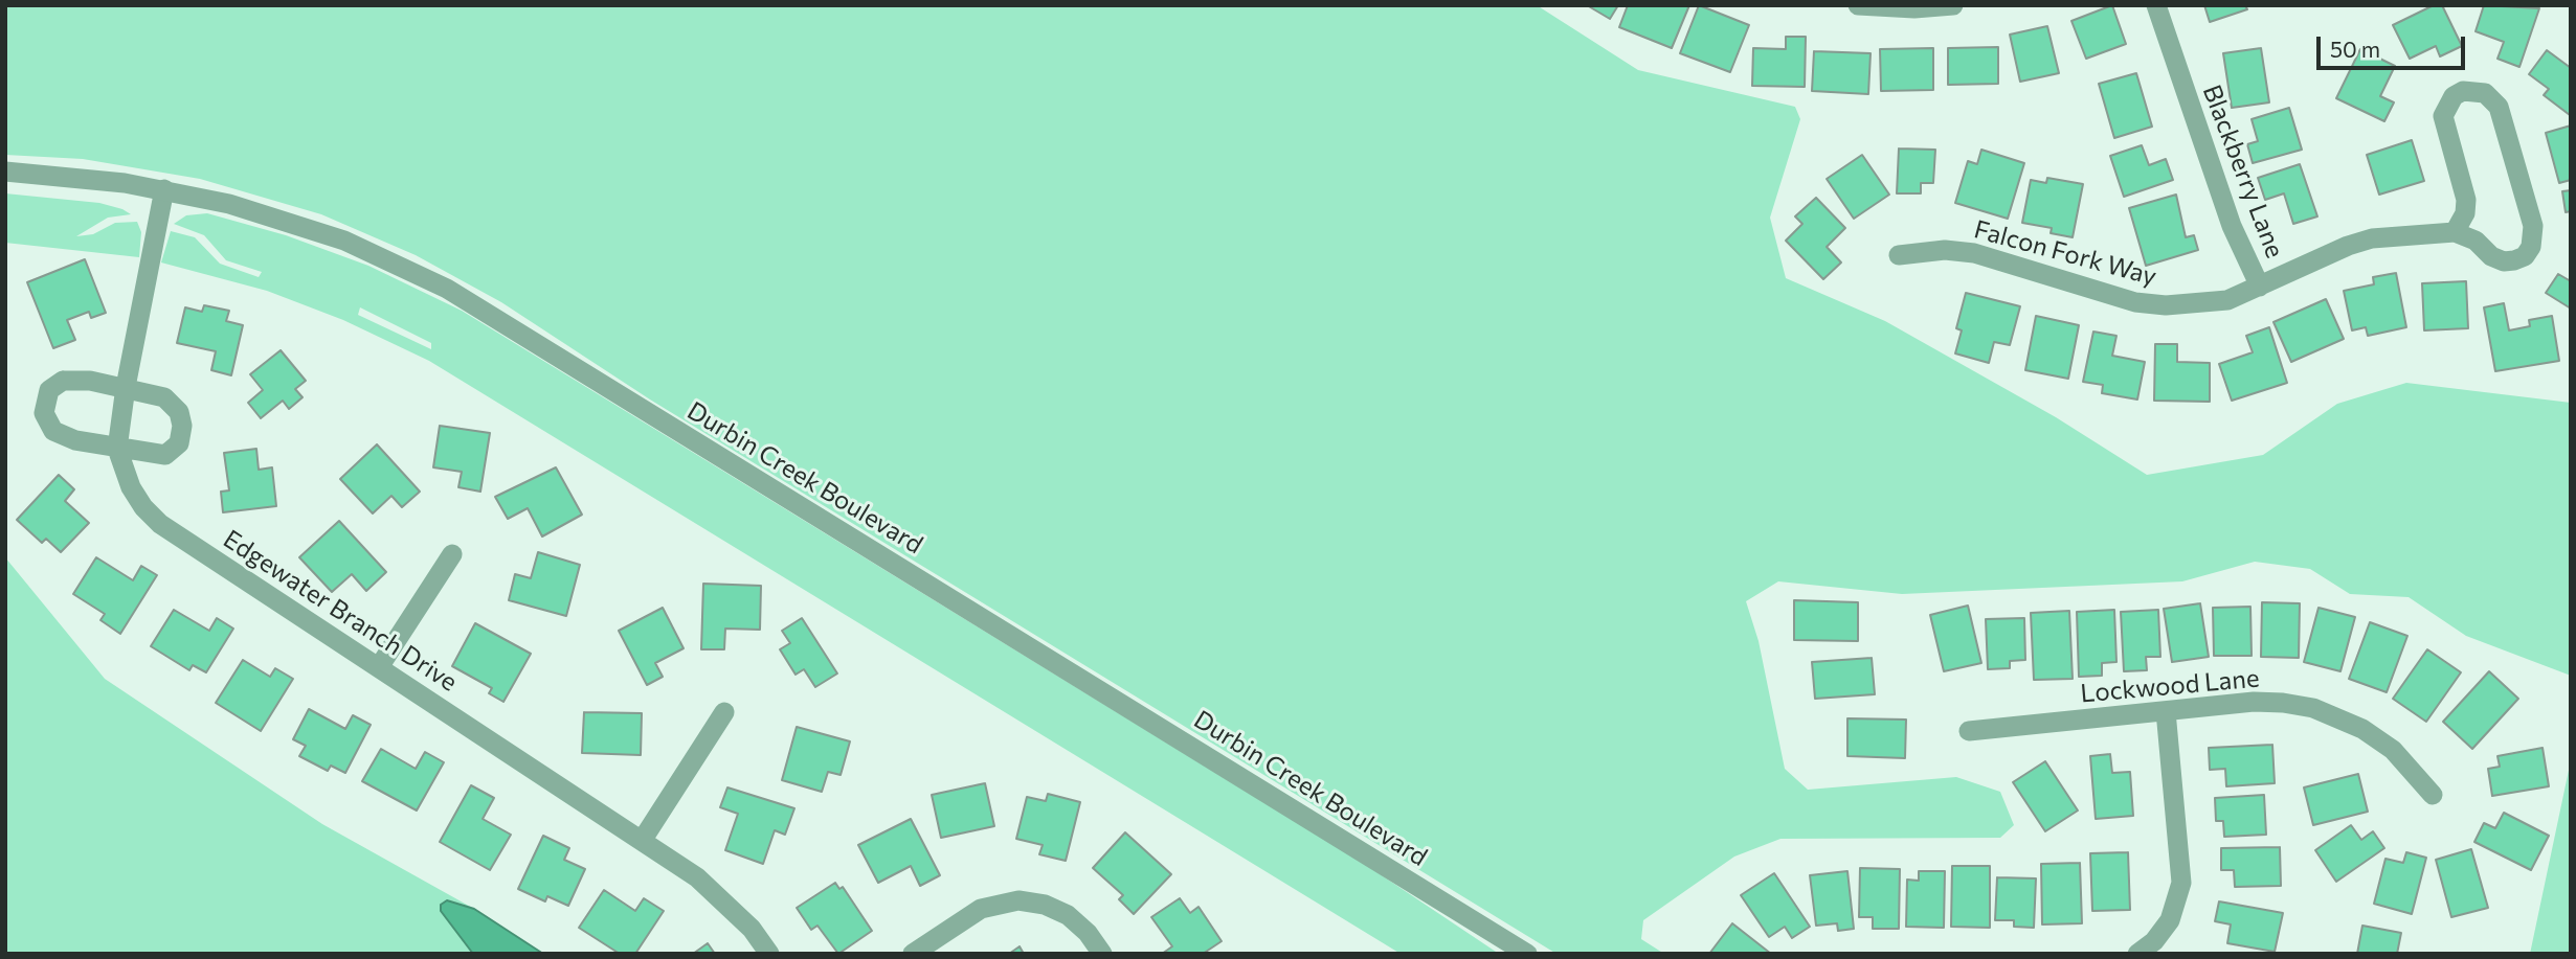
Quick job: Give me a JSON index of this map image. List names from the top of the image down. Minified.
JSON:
{"streets":{"street":["Blackberry Lane","Falcon Fork Way","Durbin Creek Boulevard","Edgewater Branch Drive","Lockwood Lane"]},"crossings":[["Blackberry Lane","Falcon Fork Way"],["Durbin Creek Boulevard","Edgewater Branch Drive"]],"scale_bar":"50 m"}
